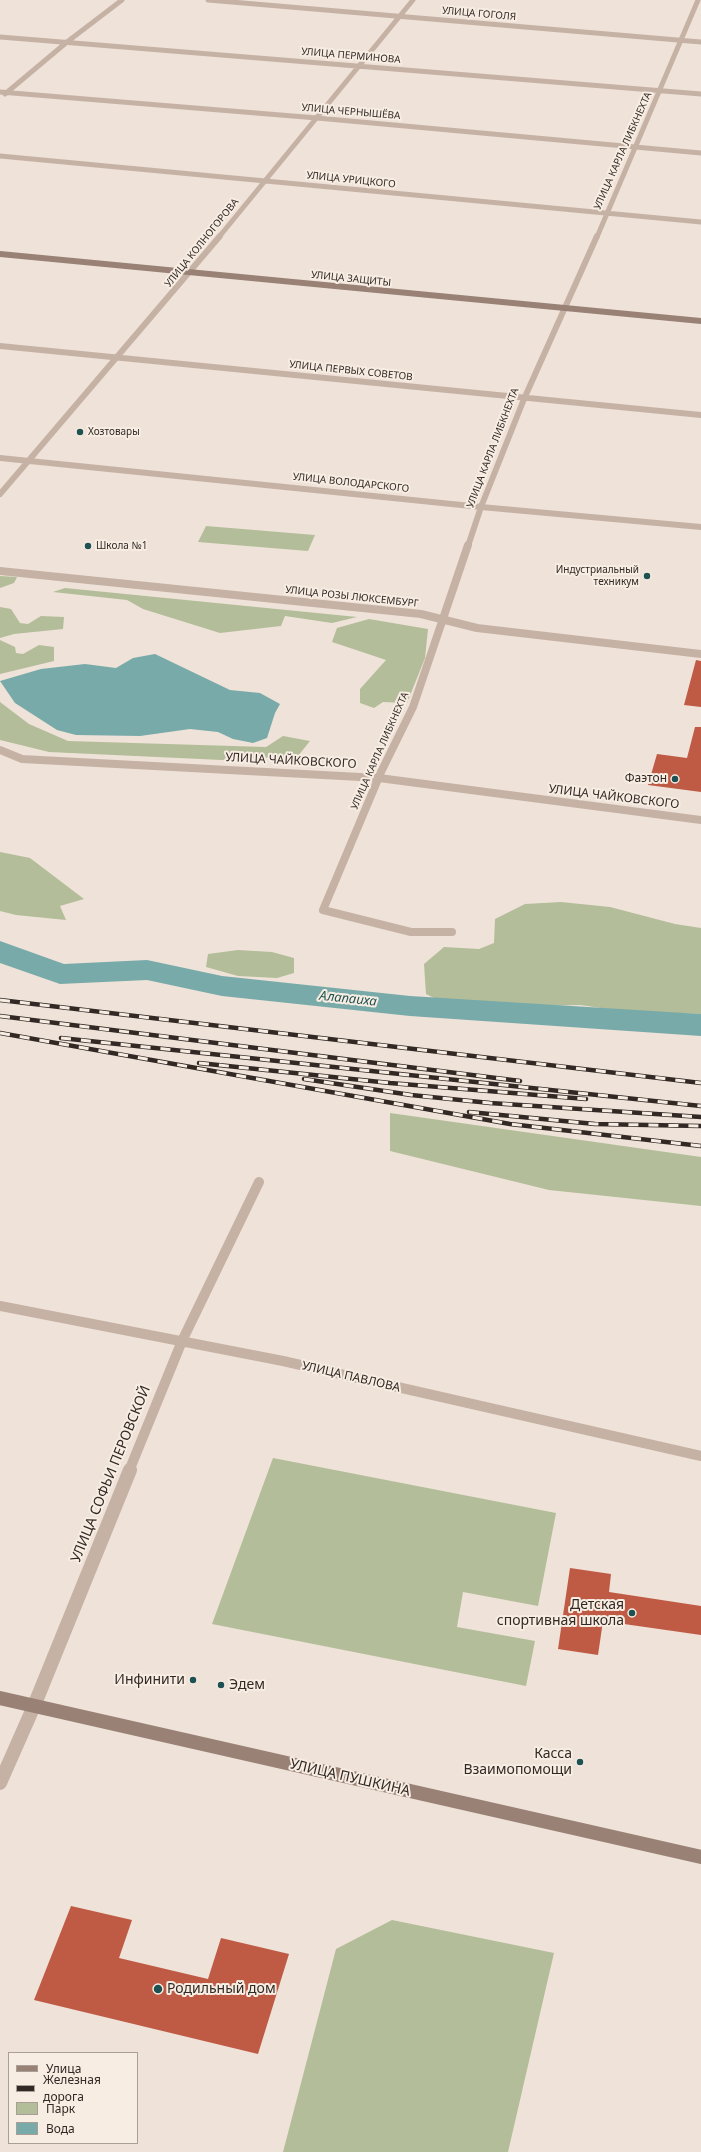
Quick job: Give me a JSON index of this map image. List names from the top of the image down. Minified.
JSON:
{"streets":{"street":["УЛИЦА ГОГОЛЯ","УЛИЦА ПЕРМИНОВА","УЛИЦА ЧЕРНЫШЁВА","УЛИЦА КАРЛА ЛИБКНЕХТА","УЛИЦА УРИЦКОГО","УЛИЦА КОЛНОГОРОВА","УЛИЦА ЗАЩИТЫ","УЛИЦА ПЕРВЫХ СОВЕТОВ","УЛИЦА ВОЛОДАРСКОГО","УЛИЦА РОЗЫ ЛЮКСЕМБУРГ","УЛИЦА ЧАЙКОВСКОГО","УЛИЦА ПАВЛОВА","УЛИЦА СОФЬИ ПЕРОВСКОЙ","УЛИЦА ПУШКИНА"]},"crossings":[["УЛИЦА ГОГОЛЯ","УЛИЦА КАРЛА ЛИБКНЕХТА"],["УЛИЦА ГОГОЛЯ","УЛИЦА КОЛНОГОРОВА"],["УЛИЦА ПЕРМИНОВА","УЛИЦА КАРЛА ЛИБКНЕХТА"],["УЛИЦА ПЕРМИНОВА","УЛИЦА КОЛНОГОРОВА"],["УЛИЦА ЧЕРНЫШЁВА","УЛИЦА КАРЛА ЛИБКНЕХТА"],["УЛИЦА ЧЕРНЫШЁВА","УЛИЦА КОЛНОГОРОВА"],["УЛИЦА КАРЛА ЛИБКНЕХТА","УЛИЦА УРИЦКОГО"],["УЛИЦА КАРЛА ЛИБКНЕХТА","УЛИЦА ЗАЩИТЫ"],["УЛИЦА КАРЛА ЛИБКНЕХТА","УЛИЦА ПЕРВЫХ СОВЕТОВ"],["УЛИЦА КАРЛА ЛИБКНЕХТА","УЛИЦА ВОЛОДАРСКОГО"],["УЛИЦА КАРЛА ЛИБКНЕХТА","УЛИЦА РОЗЫ ЛЮКСЕМБУРГ"],["УЛИЦА КАРЛА ЛИБКНЕХТА","УЛИЦА ЧАЙКОВСКОГО"],["УЛИЦА УРИЦКОГО","УЛИЦА КОЛНОГОРОВА"],["УЛИЦА КОЛНОГОРОВА","УЛИЦА ЗАЩИТЫ"],["УЛИЦА КОЛНОГОРОВА","УЛИЦА ПЕРВЫХ СОВЕТОВ"],["УЛИЦА КОЛНОГОРОВА","УЛИЦА ВОЛОДАРСКОГО"],["УЛИЦА ПАВЛОВА","УЛИЦА СОФЬИ ПЕРОВСКОЙ"],["УЛИЦА СОФЬИ ПЕРОВСКОЙ","УЛИЦА ПУШКИНА"]],"water":["Алапаиха"],"places":["Хозтовары","Школа №1","Индустриальный техникум","Фаэтон","Детская спортивная школа","Инфинити","Эдем","Касса Взаимопомощи","Родильный дом"],"legend":["Улица","Железная дорога","Парк","Вода"]}
